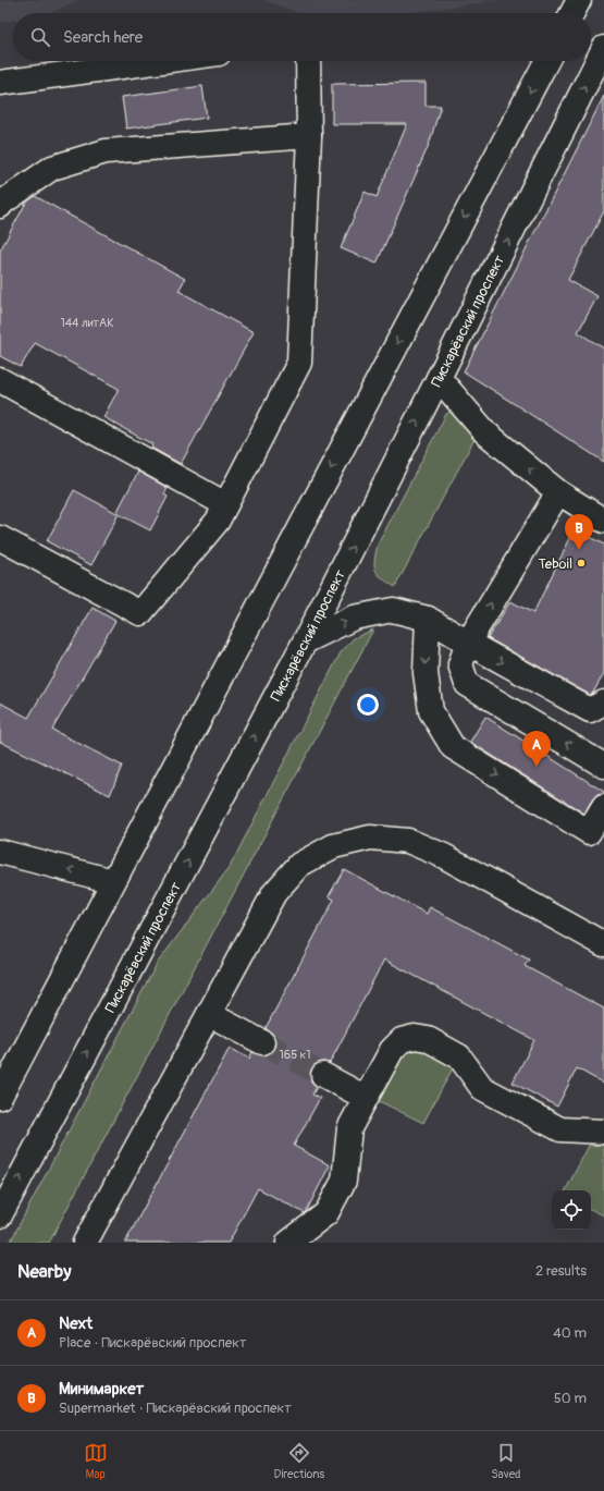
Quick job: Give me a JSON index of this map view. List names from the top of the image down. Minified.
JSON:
{"streets":{"main road":["Пискарёвский проспект"]},"places":["Teboil"],"house_numbers":["144 литАК","165 к1"],"page":{"search":"Search here","pins":["B","A"],"heading":["Nearby","2 results"],"list":[{"mark":"A","name":"Next","note":"Place · Пискарёвский проспект","value":"40 m"},{"mark":"B","name":"Минимаркет","note":"Supermarket · Пискарёвский проспект","value":"50 m"}],"nav":["Map","Directions","Saved"]}}
